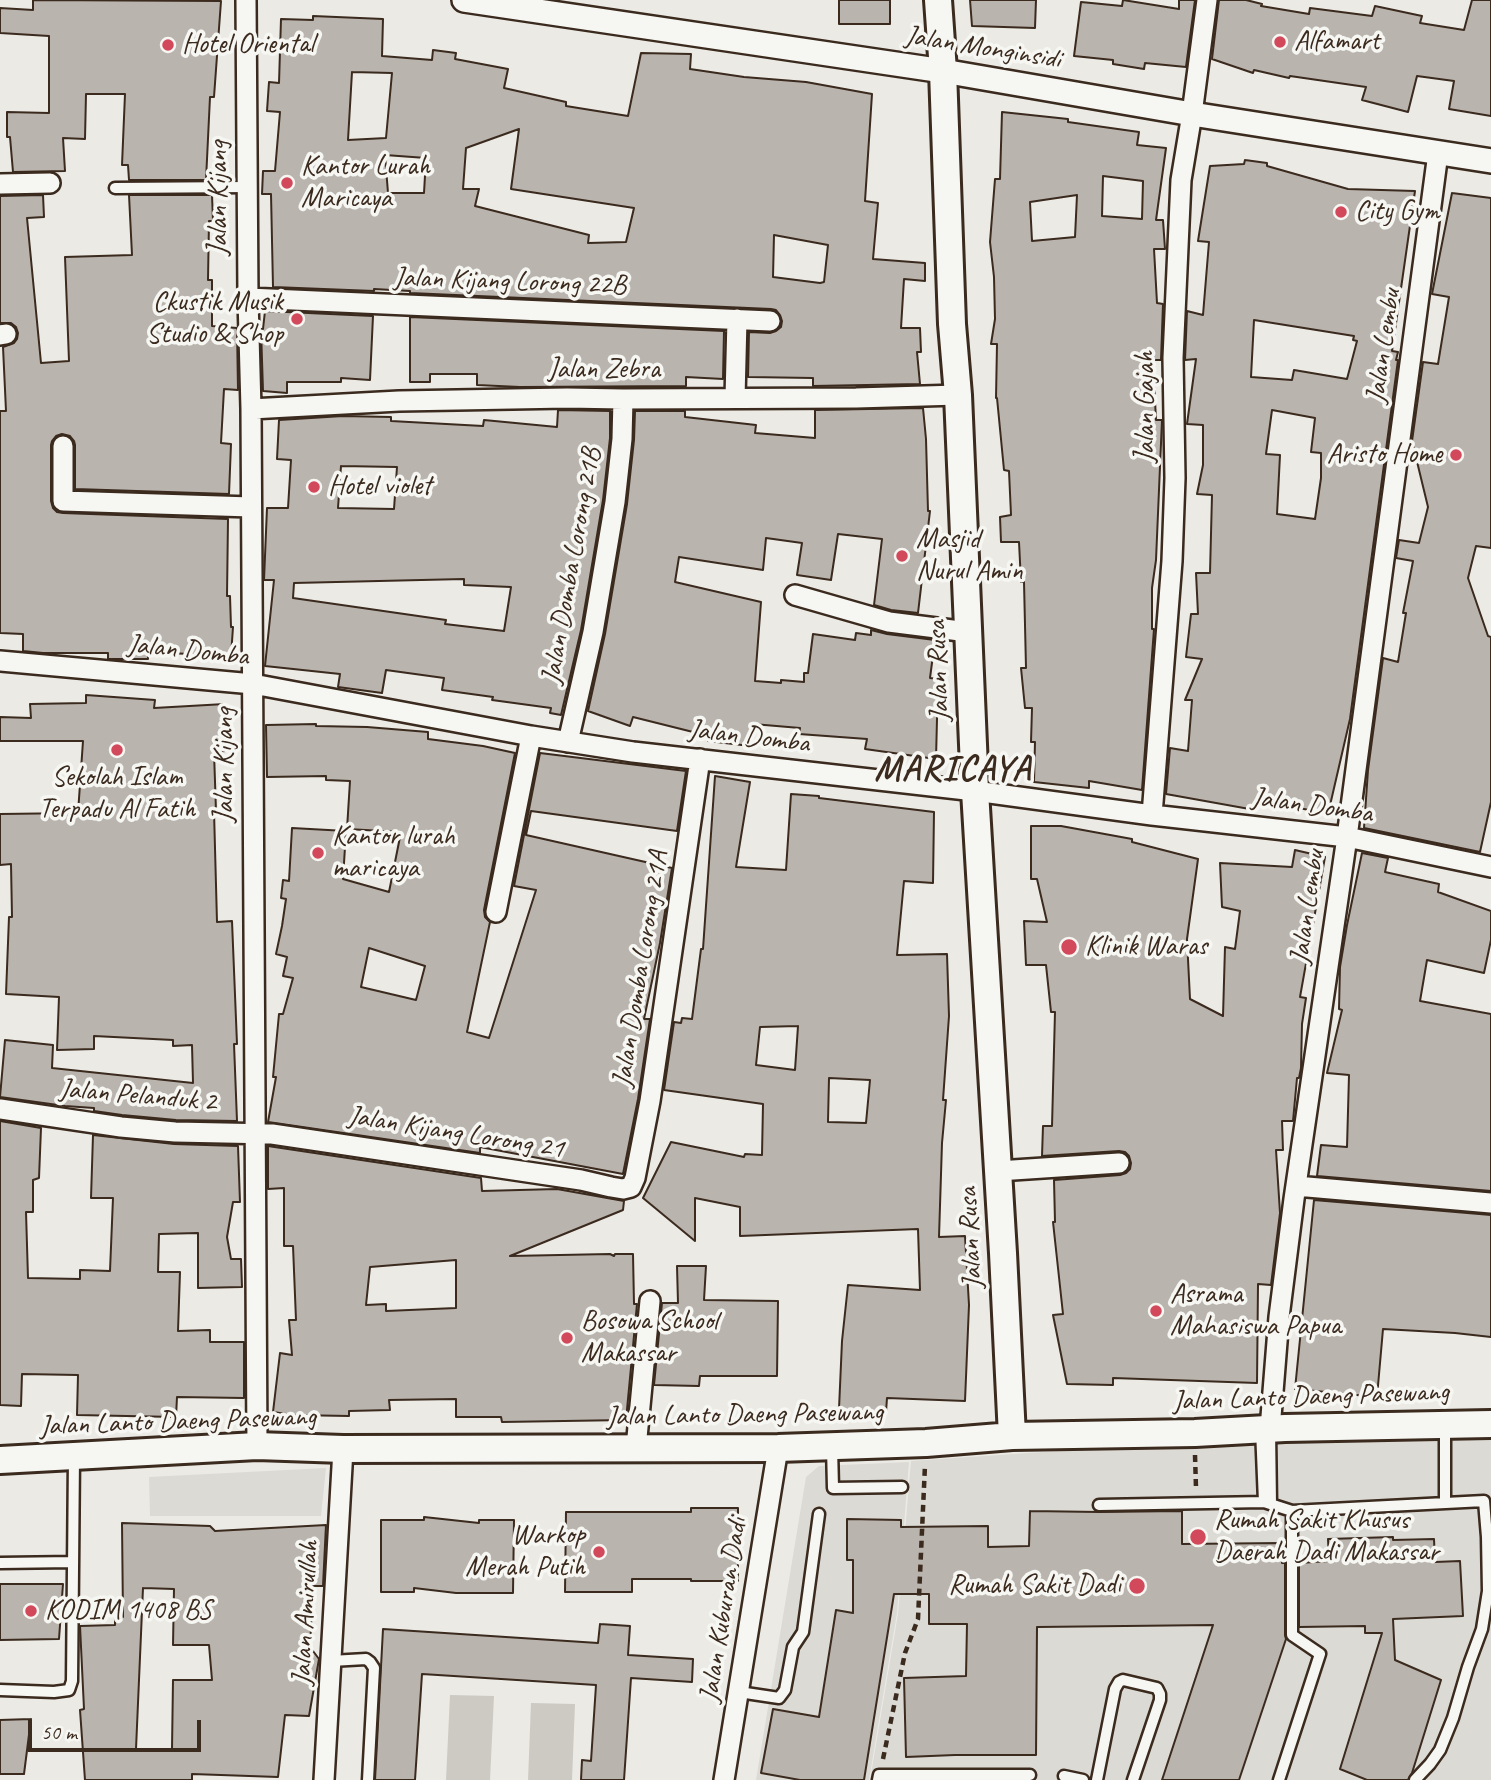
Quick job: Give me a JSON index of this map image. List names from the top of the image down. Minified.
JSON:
{"streets":{"main road":["Jalan Rusa","Jalan Lanto Daeng Pasewang"],"street":["Jalan Monginsidi","Jalan Kijang","Jalan Kijang Lorong 22B","Jalan Lembu","Jalan Zebra","Jalan Gajah","Jalan Domba Lorong 21B","Jalan Domba","Jalan Domba Lorong 21A","Jalan Pelanduk 2","Jalan Kijang Lorong 21","Jalan Kuburan Dadi","Jalan Amirullah"]},"crossings":[["Jalan Monginsidi","Jalan Lembu"],["Jalan Monginsidi","Jalan Gajah"],["Jalan Monginsidi","Jalan Rusa"],["Jalan Kijang","Jalan Kijang Lorong 22B"],["Jalan Kijang","Jalan Zebra"],["Jalan Kijang","Jalan Domba"],["Jalan Kijang","Jalan Pelanduk 2"],["Jalan Kijang","Jalan Kijang Lorong 21"],["Jalan Kijang","Jalan Lanto Daeng Pasewang"],["Jalan Lembu","Jalan Domba"],["Jalan Lembu","Jalan Lanto Daeng Pasewang"],["Jalan Zebra","Jalan Domba Lorong 21B"],["Jalan Zebra","Jalan Rusa"],["Jalan Gajah","Jalan Domba"],["Jalan Domba Lorong 21B","Jalan Domba"],["Jalan Domba","Jalan Rusa"],["Jalan Domba","Jalan Domba Lorong 21A"],["Jalan Rusa","Jalan Lanto Daeng Pasewang"],["Jalan Domba Lorong 21A","Jalan Kijang Lorong 21"],["Jalan Pelanduk 2","Jalan Kijang Lorong 21"],["Jalan Lanto Daeng Pasewang","Jalan Kuburan Dadi"],["Jalan Lanto Daeng Pasewang","Jalan Amirullah"]],"districts":["MARICAYA"],"places":["Alfamart","Hotel Oriental","Kantor Lurah Maricaya","City Gym","Ckustik Musik Studio & Shop","Aristo Home","Hotel violet","Masjid Nurul Amin","Sekolah Islam Terpadu Al Fatih","Kantor lurah maricaya","Klinik Waras","Asrama Mahasiswa Papua","Bosowa School Makassar","Rumah Sakit Khusus Daerah Dadi Makassar","Warkop Merah Putih","Rumah Sakit Dadi","KODIM 1408 BS"],"scale_bar":"50 m"}
